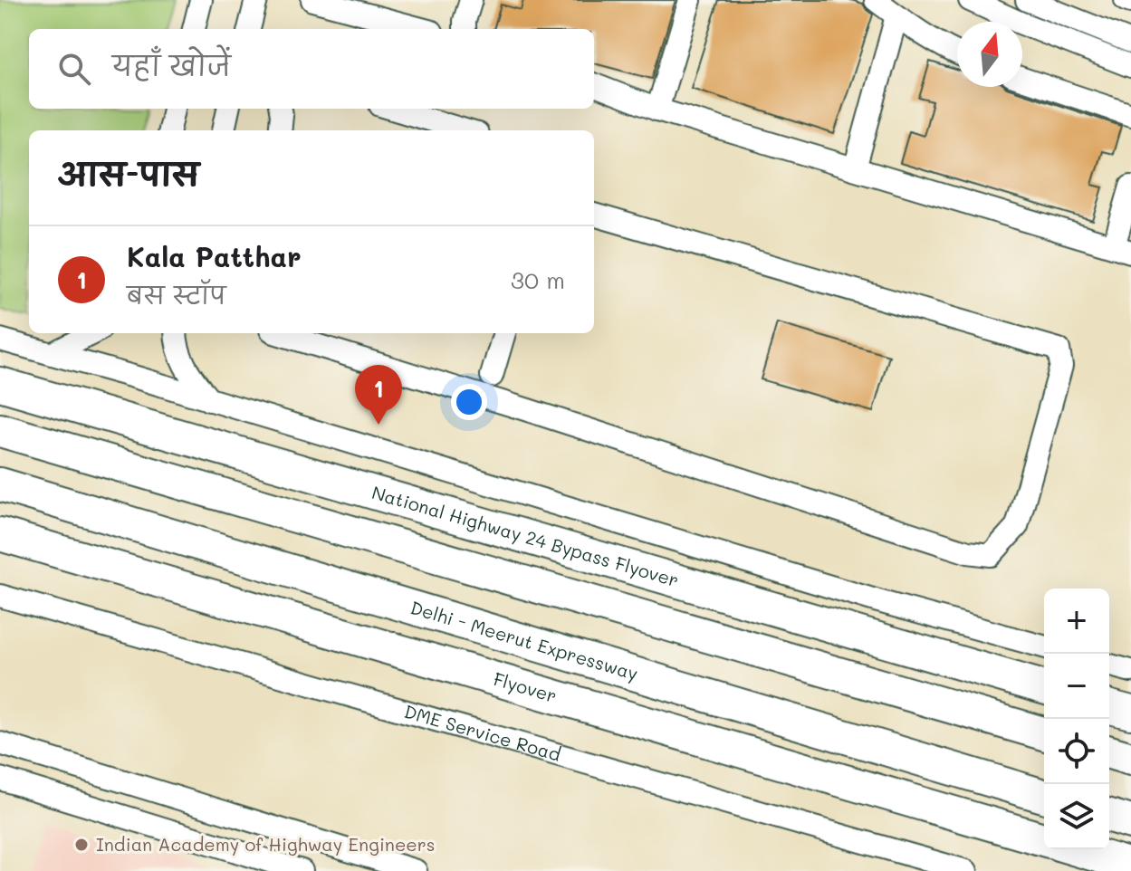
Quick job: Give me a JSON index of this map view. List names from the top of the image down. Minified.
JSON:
{"streets":{"highway":["National Highway 24 Bypass Flyover","Delhi - Meerut Expressway","Flyover"],"street":["DME Service Road"]},"places":["Indian Academy of Highway Engineers"],"north":"top","page":{"search":"यहाँ खोजें","heading":"आस-पास","list":[{"mark":"1","name":"Kala Patthar","note":"बस स्टॉप","value":"30 m"}],"pins":"1","map_buttons":["+","−"]}}
